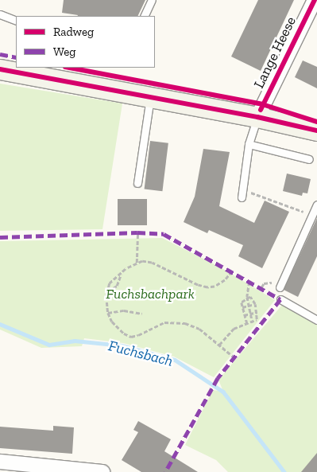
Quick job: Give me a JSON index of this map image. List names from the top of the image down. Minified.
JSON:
{"streets":{"street":["Lange Heese"]},"water":["Fuchsbach"],"parks":["Fuchsbachpark"],"legend":["Radweg","Weg"]}
